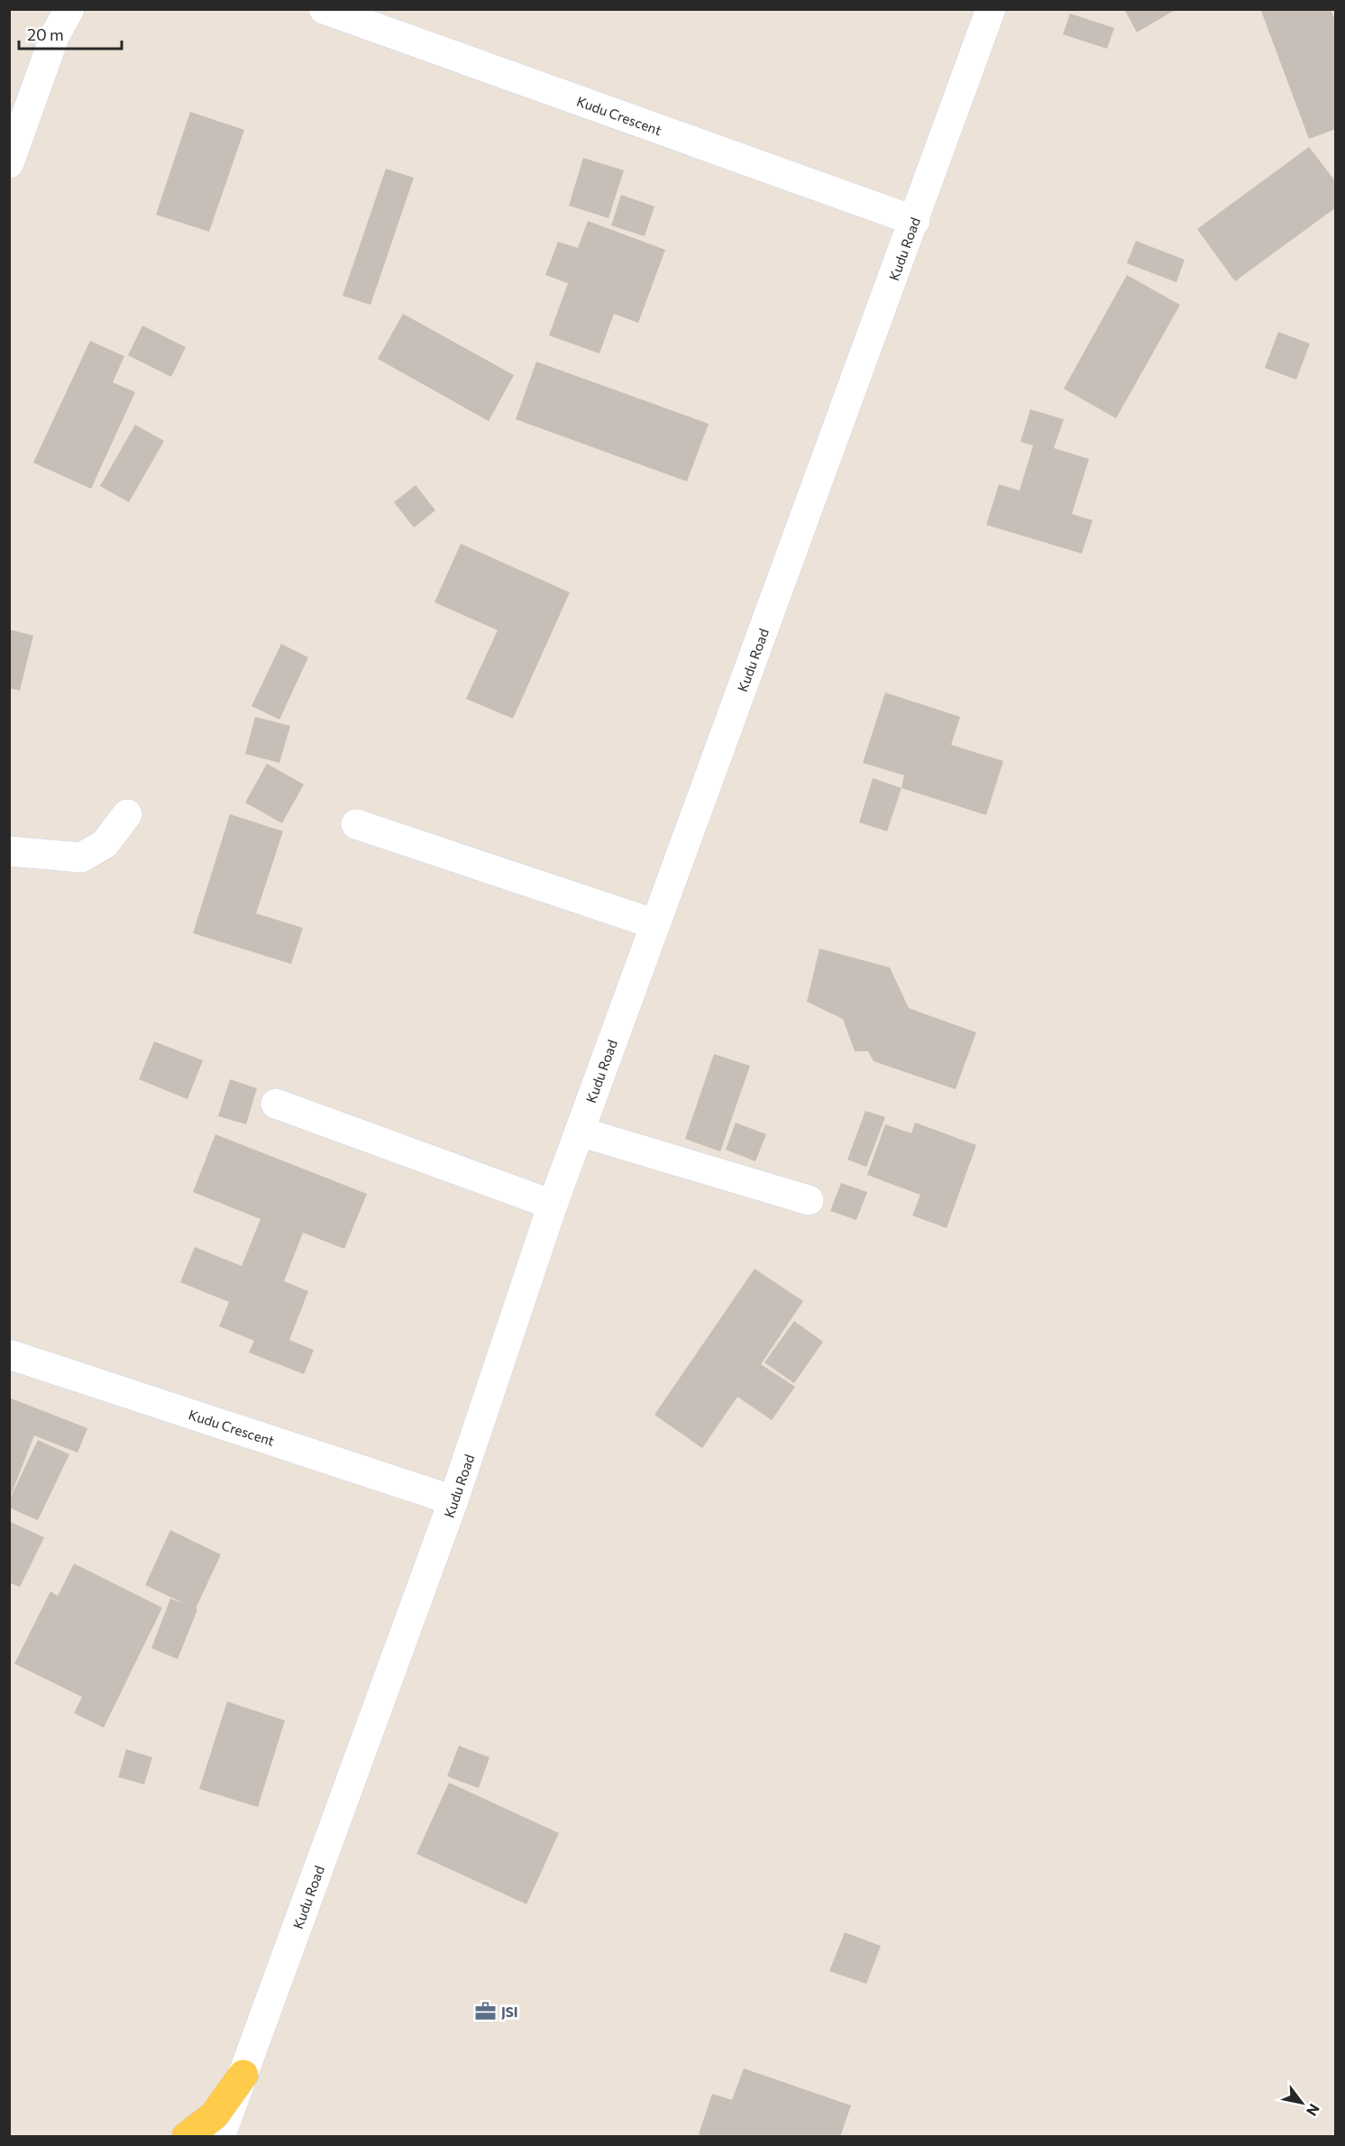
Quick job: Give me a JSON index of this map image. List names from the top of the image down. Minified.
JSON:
{"streets":{"street":["Kudu Crescent","Kudu Road"]},"crossings":[["Kudu Crescent","Kudu Road"]],"places":{"office":["JSI"]},"scale_bar":"20 m","north":"bottom right"}
